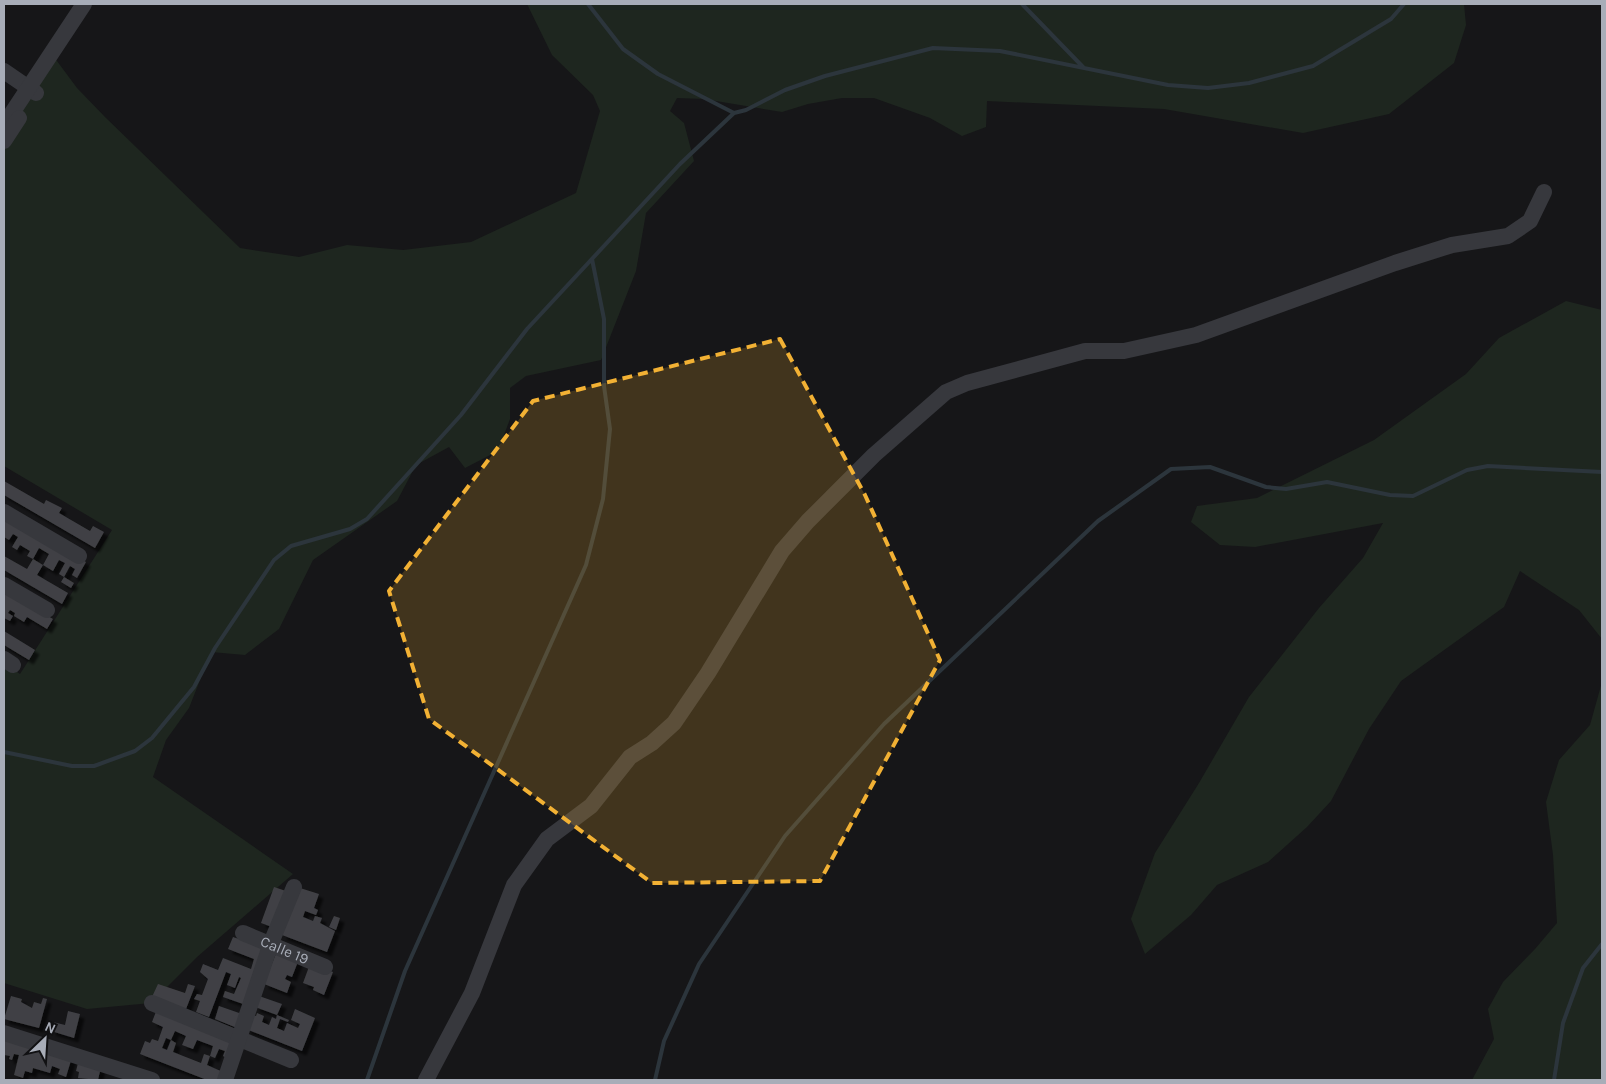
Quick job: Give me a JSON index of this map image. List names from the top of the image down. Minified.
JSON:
{"streets":{"street":["Calle 19"]},"north":"top right"}
